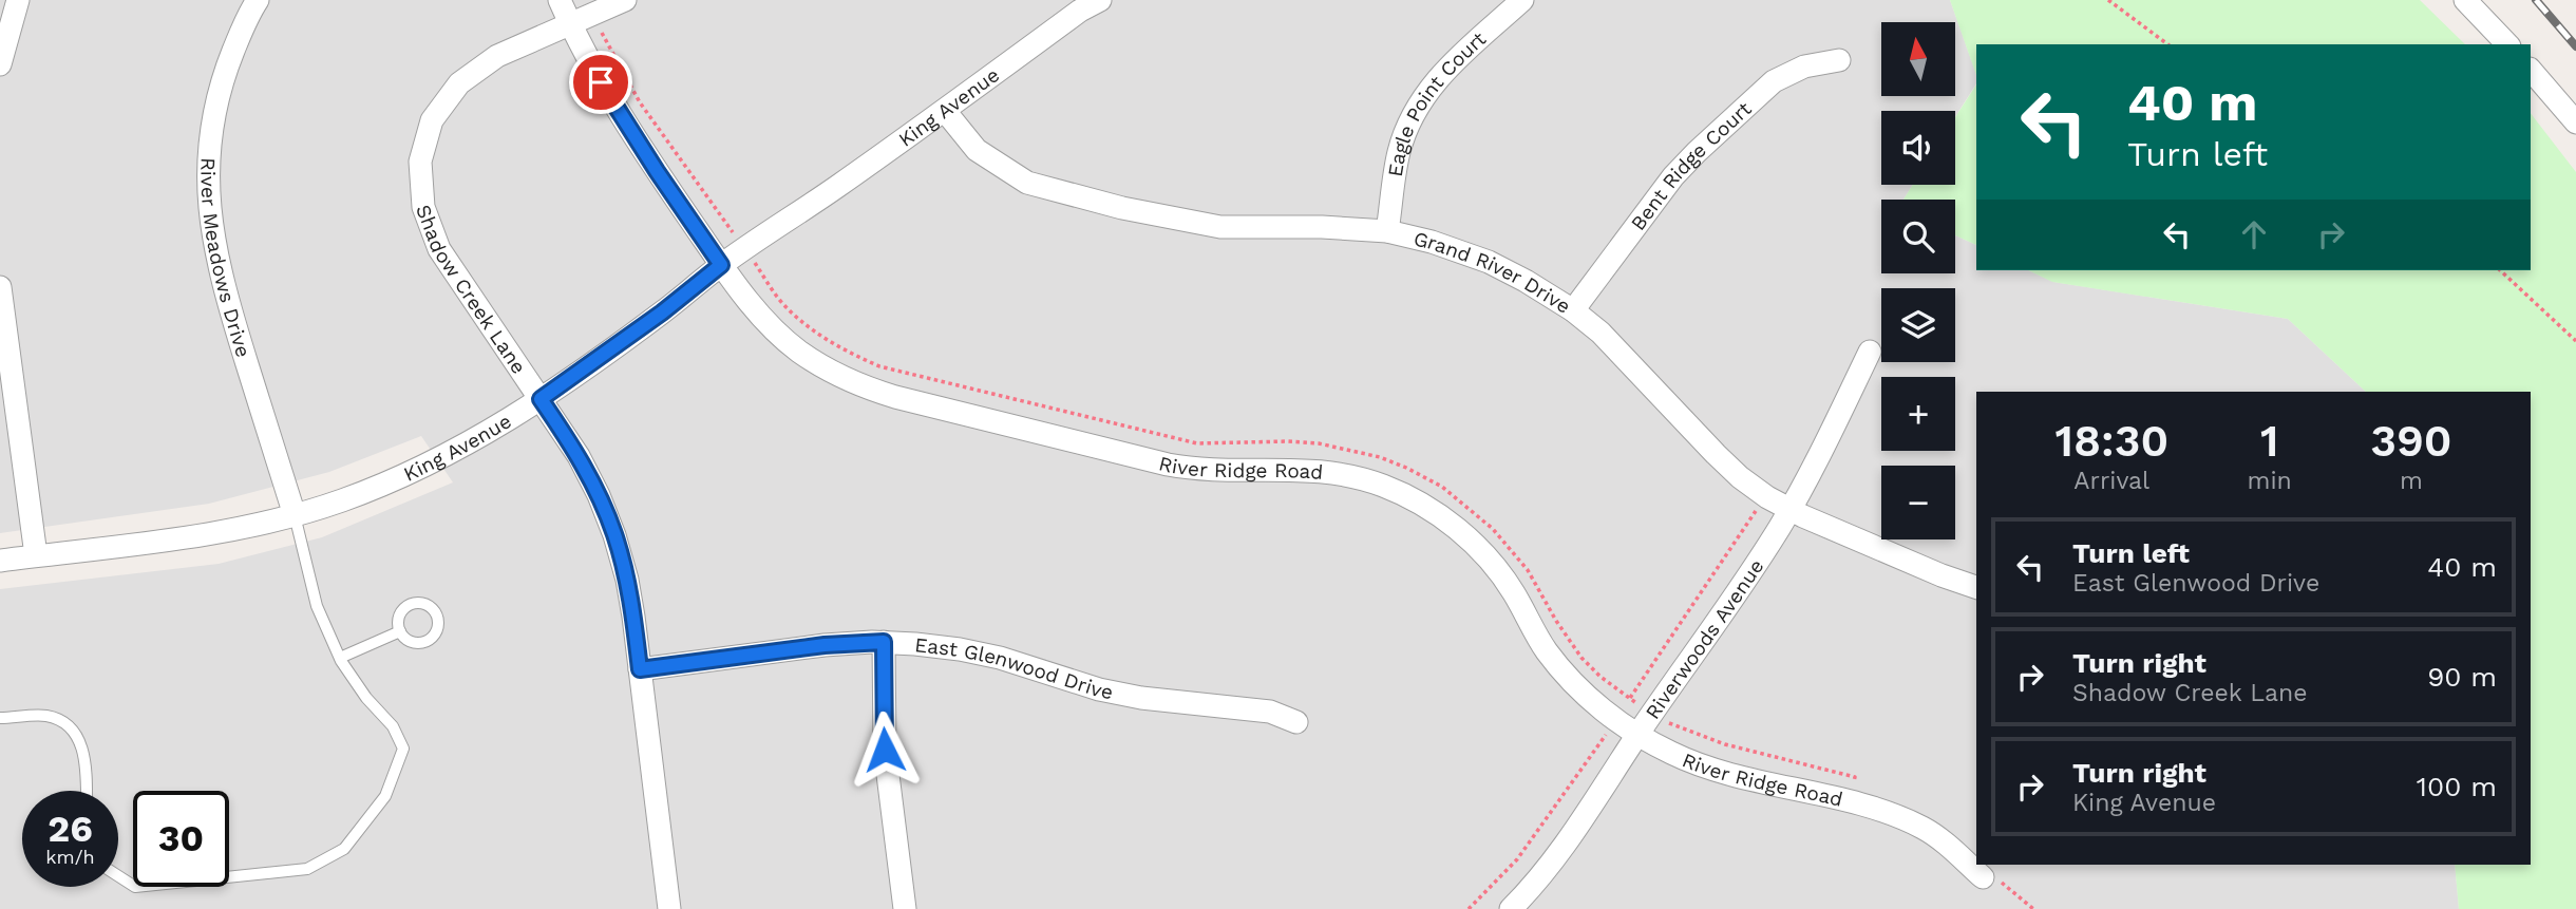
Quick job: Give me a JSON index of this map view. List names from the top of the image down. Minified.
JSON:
{"streets":{"street":["King Avenue","Eagle Point Court","Bent Ridge Court","River Meadows Drive","Grand River Drive","Shadow Creek Lane","River Ridge Road","Riverwoods Avenue","East Glenwood Drive"]},"crossings":[["King Avenue","River Meadows Drive"],["King Avenue","Grand River Drive"],["King Avenue","Shadow Creek Lane"],["King Avenue","River Ridge Road"],["Eagle Point Court","Grand River Drive"],["Bent Ridge Court","Grand River Drive"],["Grand River Drive","Riverwoods Avenue"],["Shadow Creek Lane","River Ridge Road"],["Shadow Creek Lane","East Glenwood Drive"],["River Ridge Road","Riverwoods Avenue"]],"north":"top","page":{"map_buttons":["+","−"],"turn":["40 m","Turn left"],"eta":["18:30","Arrival","1","min","390","m"],"list":[{"name":"Turn left","note":"East Glenwood Drive","value":"40 m"},{"name":"Turn right","note":"Shadow Creek Lane","value":"90 m"},{"name":"Turn right","note":"King Avenue","value":"100 m"}],"speed":"26 km/h","limit":"30"}}
